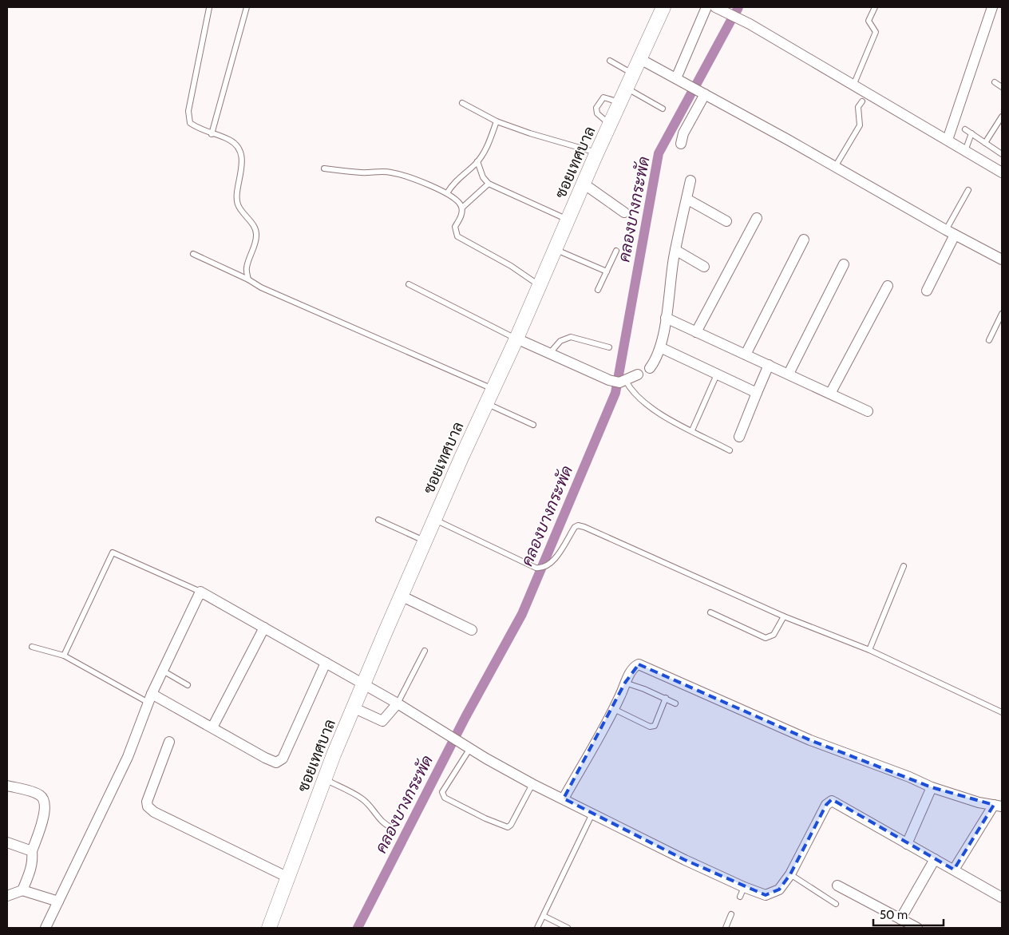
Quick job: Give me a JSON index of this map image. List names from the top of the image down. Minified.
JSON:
{"streets":{"street":["ซอยเทศบาล"]},"water":["คลองบางกระพัด"],"scale_bar":"50 m"}
